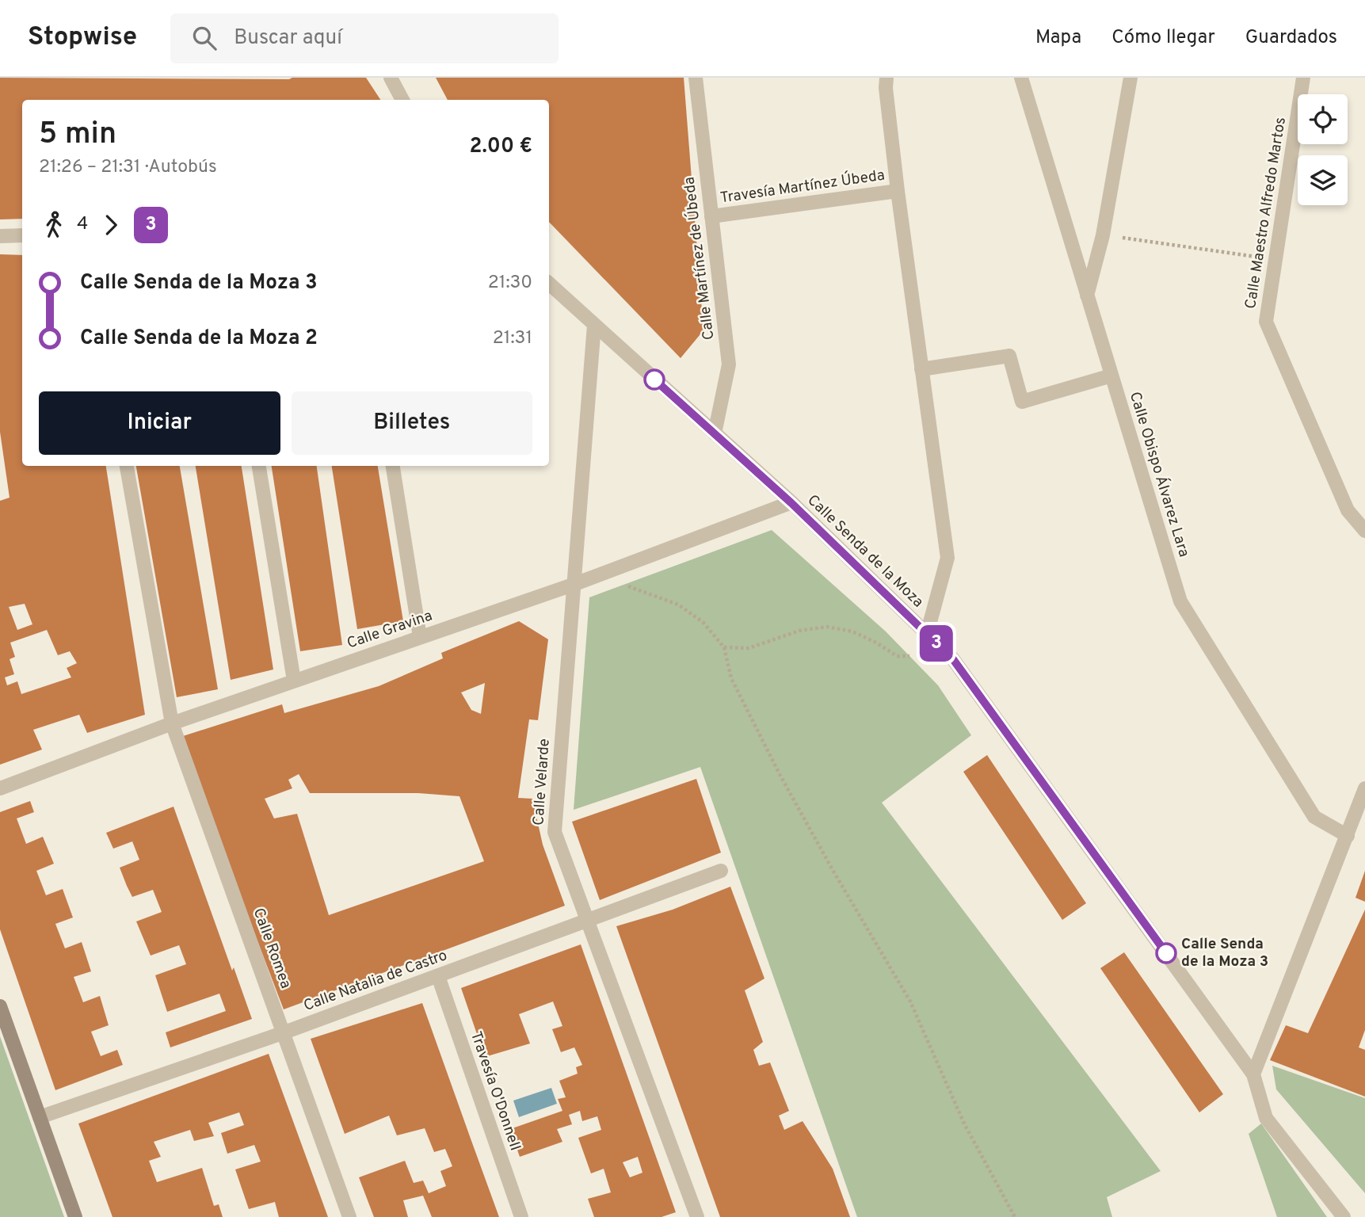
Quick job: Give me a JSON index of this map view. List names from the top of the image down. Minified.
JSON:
{"streets":{"street":["Travesía Martínez Úbeda","Calle Maestro Alfredo Martos","Calle Martínez de Úbeda","Calle Obispo Álvarez Lara","Calle Senda de la Moza","Calle Gravina","Calle Velarde","Calle Romea","Calle Natalia de Castro","Travesía O'Donnell"]},"crossings":[["Travesía Martínez Úbeda","Calle Martínez de Úbeda"],["Calle Martínez de Úbeda","Calle Senda de la Moza"],["Calle Senda de la Moza","Calle Gravina"],["Calle Senda de la Moza","Calle Velarde"],["Calle Gravina","Calle Velarde"],["Calle Gravina","Calle Romea"],["Calle Velarde","Calle Natalia de Castro"],["Calle Romea","Calle Natalia de Castro"],["Calle Natalia de Castro","Travesía O'Donnell"]],"places":["Calle Senda de la Moza 3"],"lines":["bus line 3"],"page":{"header":"Stopwise","search":"Buscar aquí","nav":["Mapa","Cómo llegar","Guardados"],"on_map":"3","heading":["5 min","21:26 – 21:31 · Autobús","2.00 €"],"legs":["4","3"],"list":[{"name":"Calle Senda de la Moza 3","value":"21:30"},{"name":"Calle Senda de la Moza 2","value":"21:31"}],"buttons":["Iniciar","Billetes"]}}
